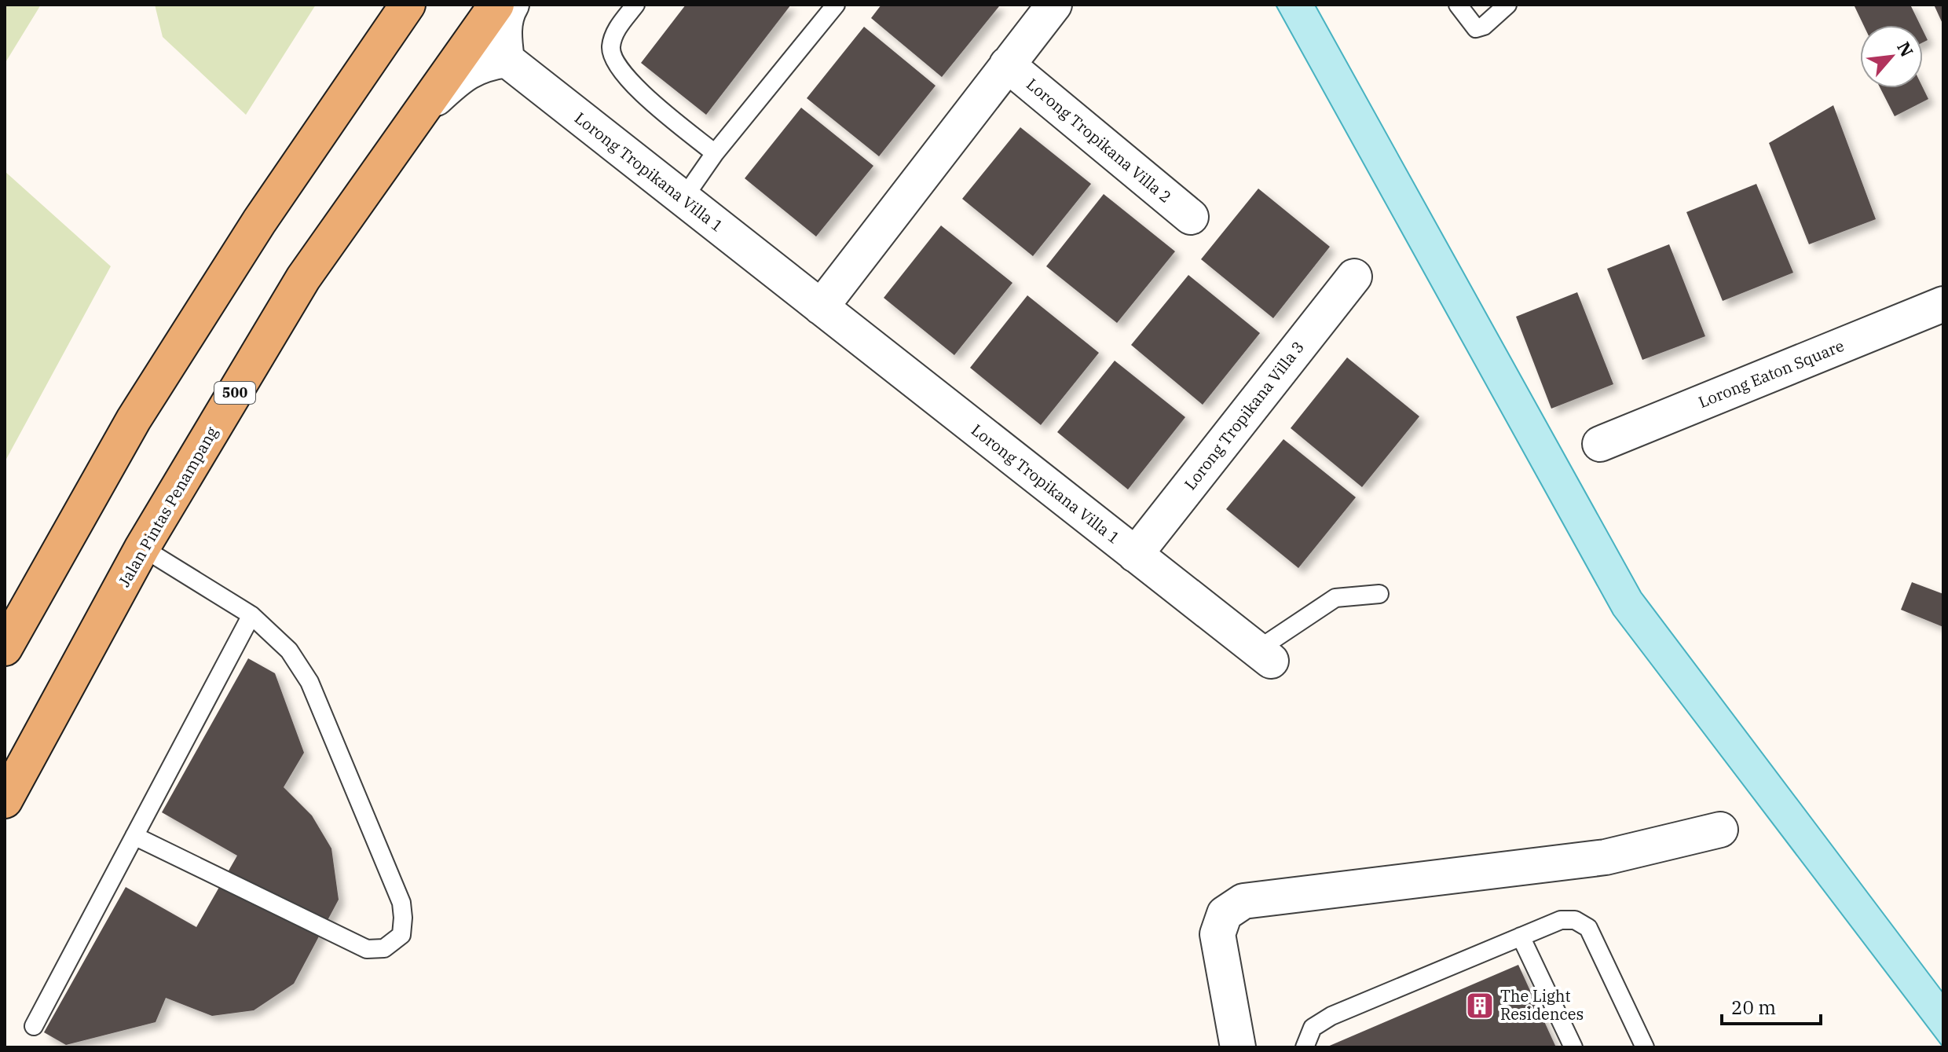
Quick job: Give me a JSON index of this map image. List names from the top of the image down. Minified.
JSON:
{"streets":{"main road":["500","Jalan Pintas Penampang"],"street":["Lorong Tropikana Villa 2","Lorong Tropikana Villa 1","Lorong Eaton Square","Lorong Tropikana Villa 3"]},"crossings":[["Lorong Tropikana Villa 1","Lorong Tropikana Villa 3"]],"places":{"building":["The Light Residences"]},"scale_bar":"20 m","north":"top right"}
